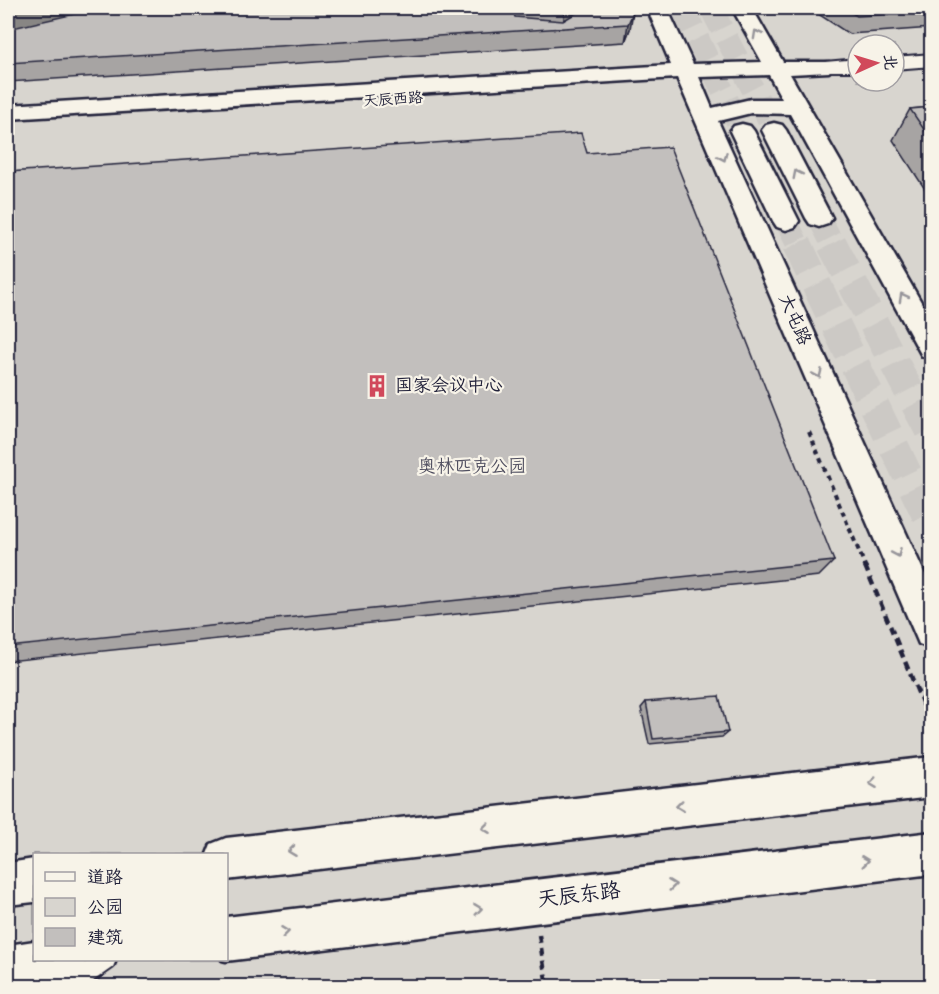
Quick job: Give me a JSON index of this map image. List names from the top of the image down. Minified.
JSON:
{"streets":{"street":["天辰西路","大屯路","天辰东路"]},"crossings":[["天辰西路","大屯路"]],"parks":["奥林匹克公园"],"places":{"building":["国家会议中心"]},"legend":["道路","公园","建筑"],"north":"right"}
